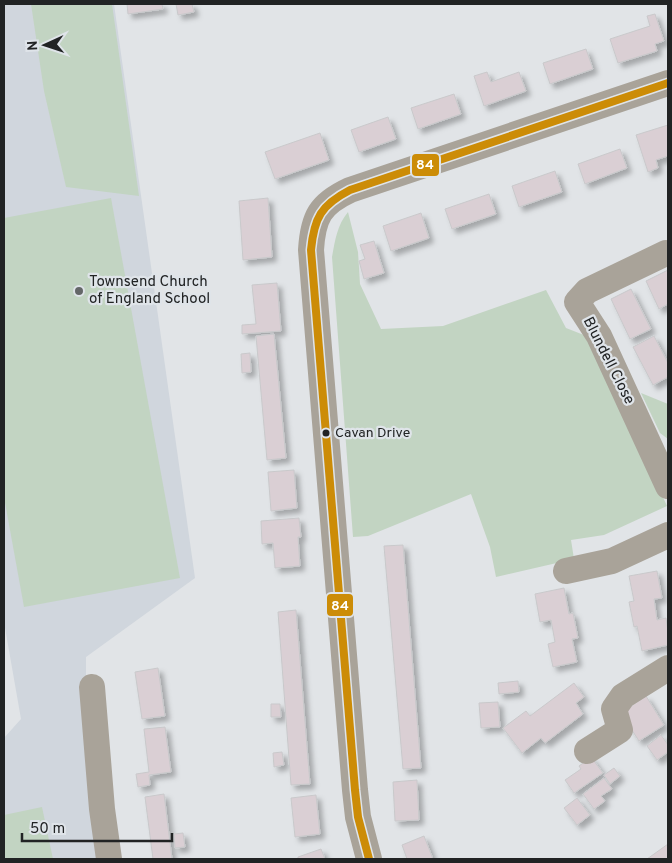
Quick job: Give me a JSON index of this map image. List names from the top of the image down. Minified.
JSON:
{"streets":{"street":["Blundell Close"]},"places":["Townsend Church of England School","Cavan Drive"],"lines":["transit line 84"],"scale_bar":"50 m","north":"left"}
